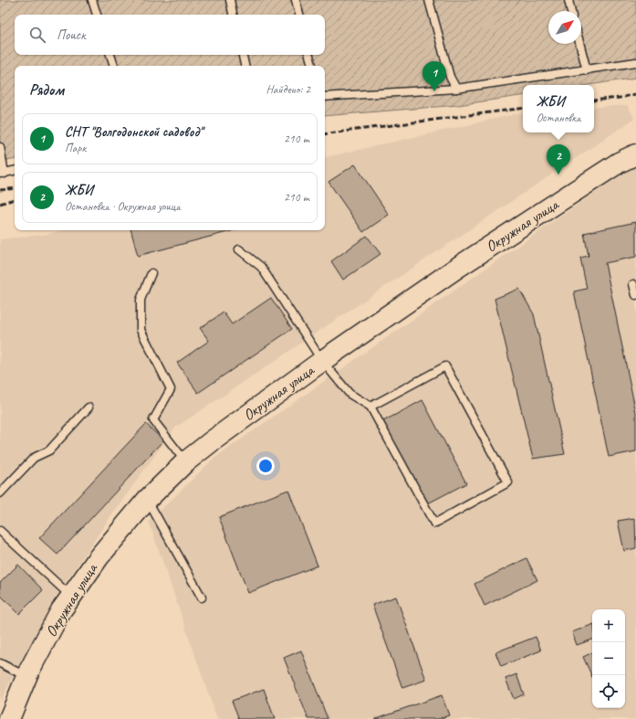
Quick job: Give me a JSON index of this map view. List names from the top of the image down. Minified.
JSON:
{"streets":{"main road":["Окружная улица"]},"north":"top right","page":{"search":"Поиск","pins":["1","2"],"heading":["Рядом","Найдено: 2"],"popup":["ЖБИ","Остановка"],"list":[{"mark":"1","name":"СНТ \"Волгодонской садовод\"","note":"Парк","value":"210 m"},{"mark":"2","name":"ЖБИ","note":"Остановка · Окружная улица","value":"210 m"}],"map_buttons":["+","−"]}}
